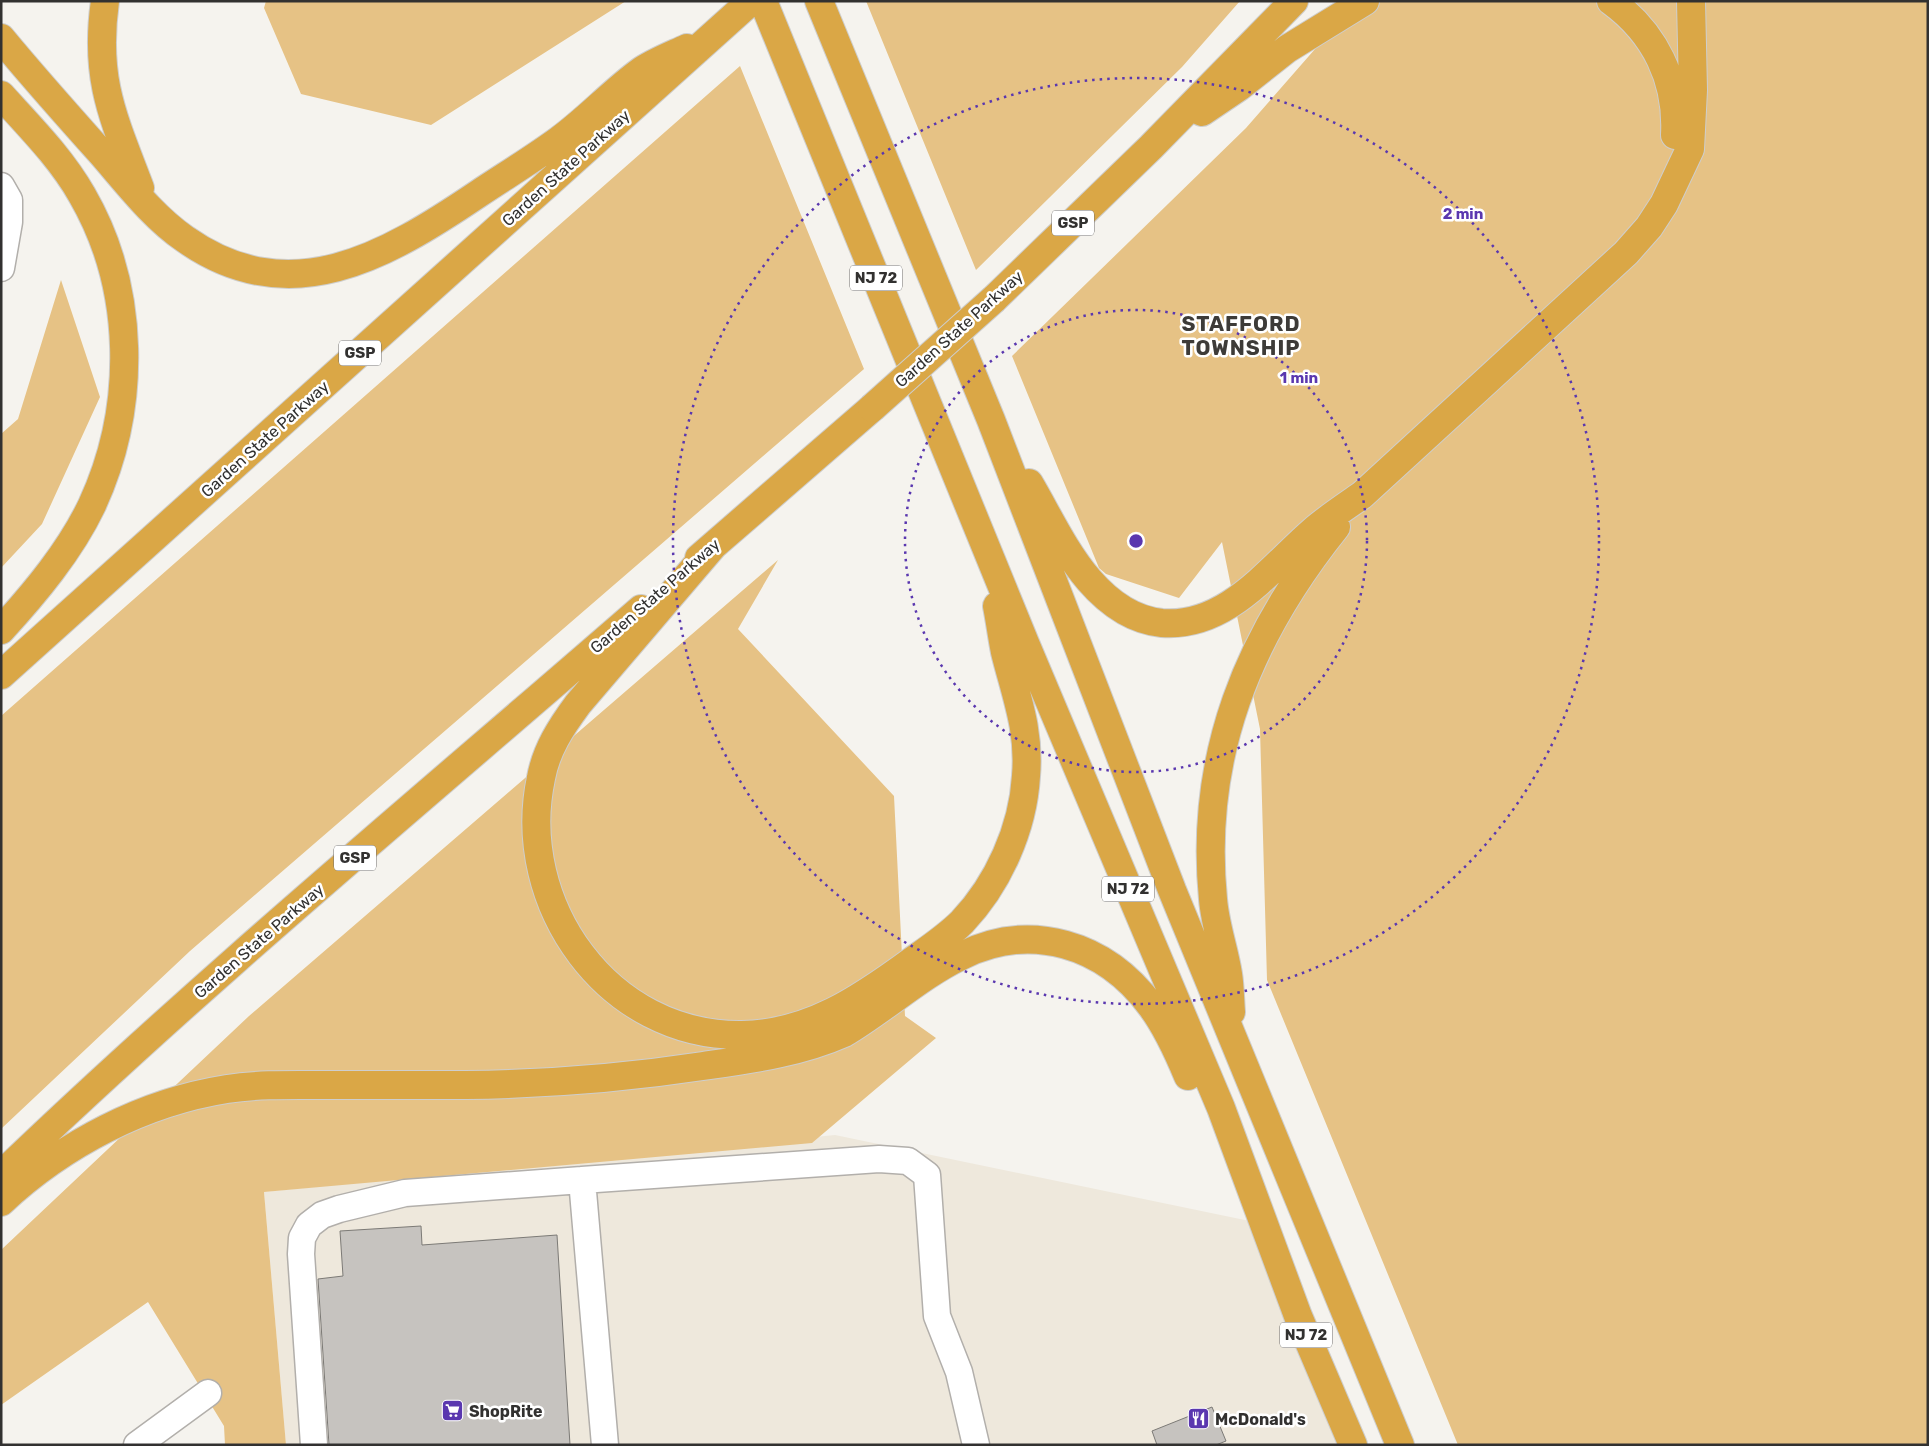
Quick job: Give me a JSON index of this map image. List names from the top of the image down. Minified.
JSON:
{"streets":{"highway":["Garden State Parkway","GSP","NJ 72"]},"districts":["STAFFORD TOWNSHIP"],"places":{"supermarket":["ShopRite"],"restaurant":["McDonald's"]},"rings":["2 min","1 min"]}
